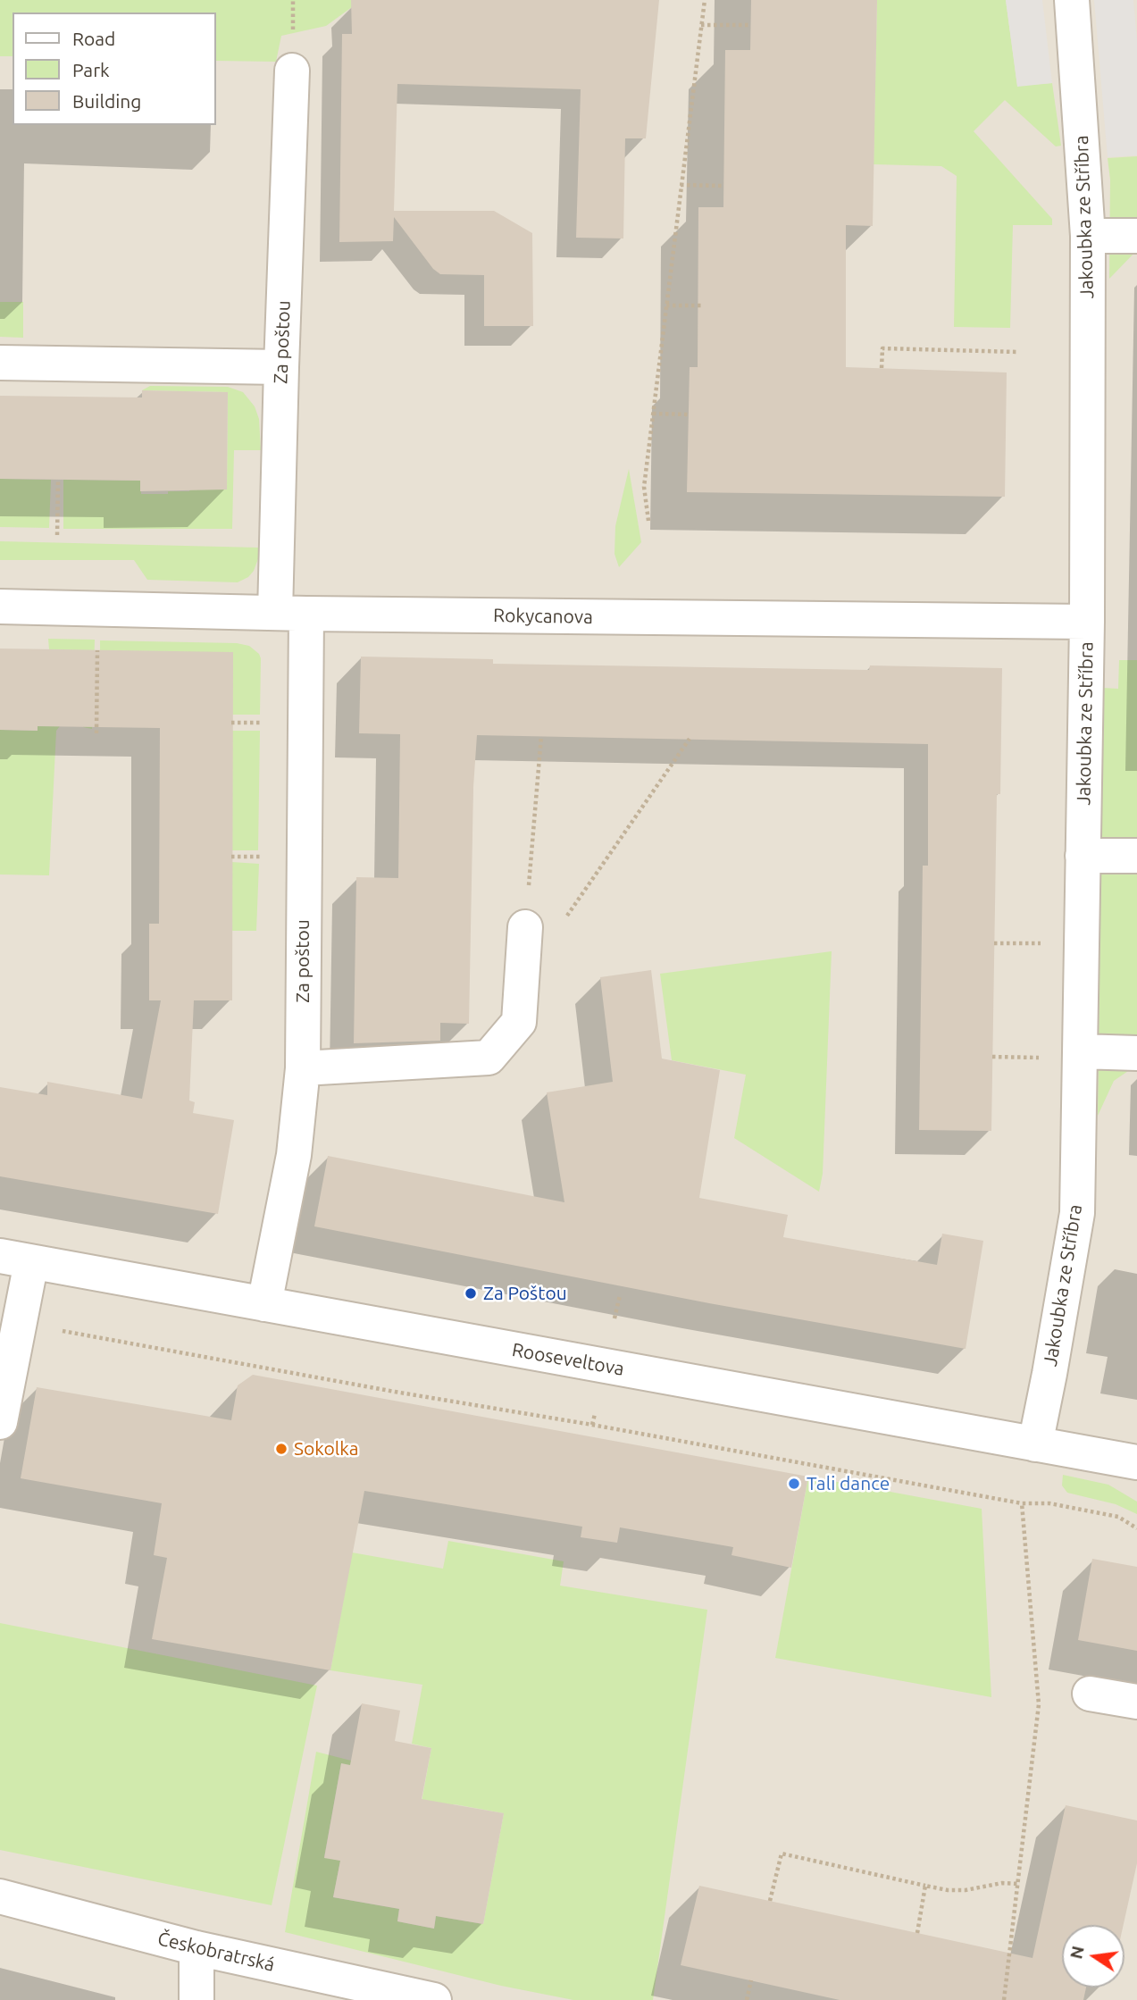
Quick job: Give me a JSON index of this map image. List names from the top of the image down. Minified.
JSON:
{"streets":{"street":["Jakoubka ze Stříbra","Za poštou","Rokycanova","Rooseveltova","Českobratrská"]},"crossings":[["Jakoubka ze Stříbra","Rokycanova"],["Jakoubka ze Stříbra","Rooseveltova"],["Za poštou","Rokycanova"],["Za poštou","Rooseveltova"]],"places":["Za Poštou","Sokolka","Tali dance"],"legend":["Road","Park","Building"],"north":"left"}
